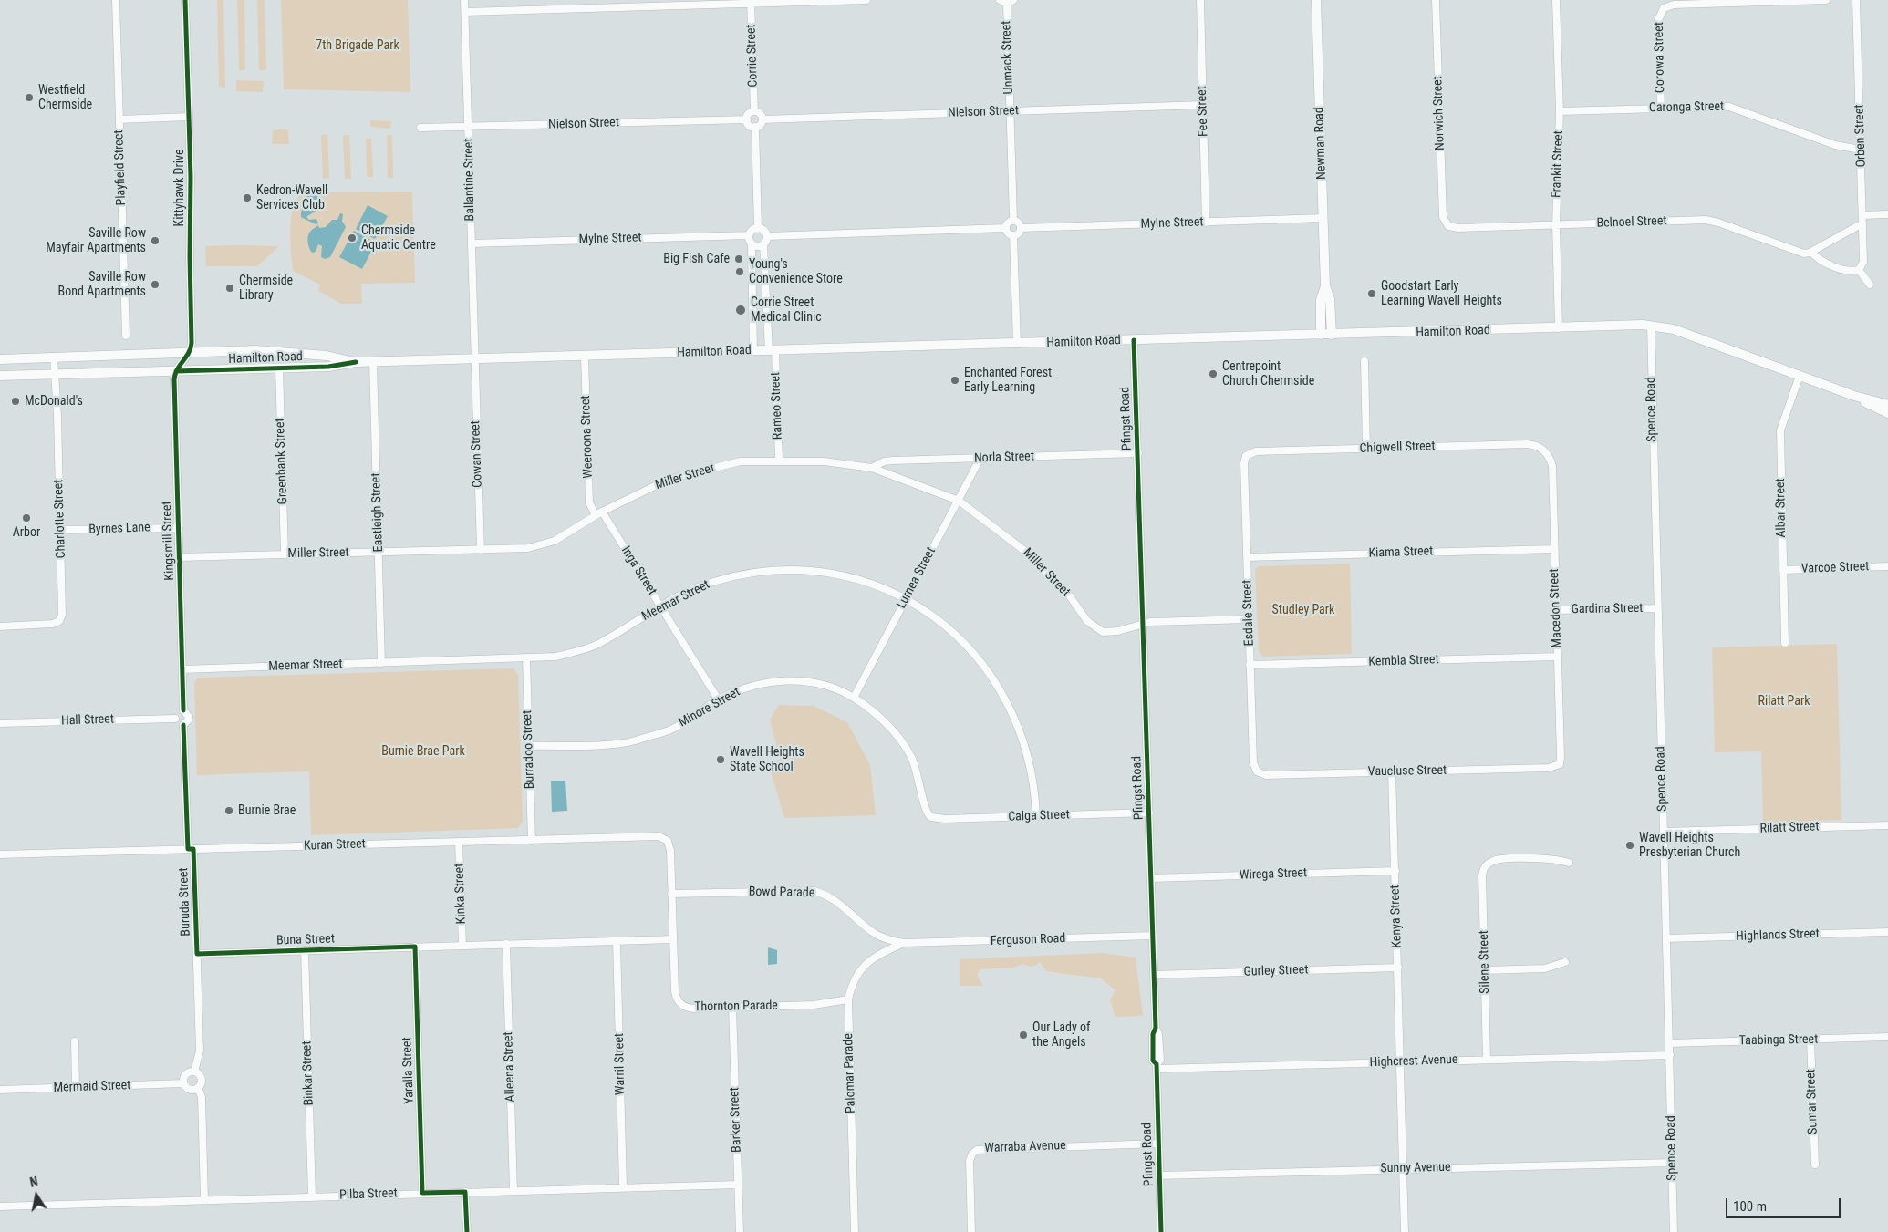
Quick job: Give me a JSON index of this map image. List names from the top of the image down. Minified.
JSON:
{"streets":{"main road":["Newman Road","Hamilton Road"],"street":["Corrie Street","Unmack Street","Corowa Street","Caronga Street","Fee Street","Nielson Street","Norwich Street","Orben Street","Frankit Street","Playfield Street","Ballantine Street","Kittyhawk Drive","Belnoel Street","Mylne Street","Rameo Street","Spence Road","Pfingst Road","Weeroona Street","Chigwell Street","Cowan Street","Norla Street","Greenbank Street","Miller Street","Albar Street","Eastleigh Street","Charlotte Street","Byrnes Lane","Kingsmill Street","Kiama Street","Varcoe Street","Inga Street","Lurnea Street","Meemar Street","Macedon Street","Gardina Street","Esdale Street","Kembla Street","Minore Street","Hall Street","Burradoo Street","Vaucluse Street","Calga Street","Rilatt Street","Kuran Street","Wirega Street","Bowd Parade","Kinka Street","Buruda Street","Kenya Street","Highlands Street","Buna Street","Ferguson Road","Silene Street","Gurley Street","Thornton Parade","Taabinga Street","Highcrest Avenue","Warril Street","Alleena Street","Yaralla Street","Binkar Street","Palomar Parade","Mermaid Street","Sumar Street","Barker Street","Warraba Avenue","Sunny Avenue","Pilba Street"]},"crossings":[["Corrie Street","Nielson Street"],["Unmack Street","Nielson Street"],["Unmack Street","Mylne Street"],["Corowa Street","Caronga Street"],["Caronga Street","Orben Street"],["Caronga Street","Frankit Street"],["Fee Street","Nielson Street"],["Fee Street","Mylne Street"],["Nielson Street","Ballantine Street"],["Norwich Street","Belnoel Street"],["Orben Street","Belnoel Street"],["Newman Road","Mylne Street"],["Newman Road","Hamilton Road"],["Frankit Street","Belnoel Street"],["Frankit Street","Hamilton Road"],["Ballantine Street","Mylne Street"],["Ballantine Street","Hamilton Road"],["Ballantine Street","Cowan Street"],["Kittyhawk Drive","Hamilton Road"],["Hamilton Road","Rameo Street"],["Hamilton Road","Spence Road"],["Hamilton Road","Pfingst Road"],["Hamilton Road","Weeroona Street"],["Hamilton Road","Cowan Street"],["Hamilton Road","Greenbank Street"],["Hamilton Road","Albar Street"],["Hamilton Road","Eastleigh Street"],["Hamilton Road","Charlotte Street"],["Hamilton Road","Kingsmill Street"],["Rameo Street","Miller Street"],["Spence Road","Gardina Street"],["Spence Road","Rilatt Street"],["Spence Road","Highlands Street"],["Spence Road","Taabinga Street"],["Spence Road","Highcrest Avenue"],["Spence Road","Sunny Avenue"],["Pfingst Road","Norla Street"],["Pfingst Road","Miller Street"],["Pfingst Road","Calga Street"],["Pfingst Road","Wirega Street"],["Pfingst Road","Ferguson Road"],["Pfingst Road","Gurley Street"],["Pfingst Road","Highcrest Avenue"],["Pfingst Road","Warraba Avenue"],["Pfingst Road","Sunny Avenue"],["Weeroona Street","Miller Street"],["Chigwell Street","Macedon Street"],["Chigwell Street","Esdale Street"],["Cowan Street","Miller Street"],["Norla Street","Miller Street"],["Norla Street","Lurnea Street"],["Greenbank Street","Miller Street"],["Miller Street","Eastleigh Street"],["Miller Street","Kingsmill Street"],["Miller Street","Inga Street"],["Miller Street","Lurnea Street"],["Miller Street","Esdale Street"],["Albar Street","Varcoe Street"],["Eastleigh Street","Meemar Street"],["Charlotte Street","Byrnes Lane"],["Byrnes Lane","Kingsmill Street"],["Kingsmill Street","Meemar Street"],["Kingsmill Street","Hall Street"],["Kiama Street","Macedon Street"],["Kiama Street","Esdale Street"],["Inga Street","Meemar Street"],["Inga Street","Minore Street"],["Lurnea Street","Meemar Street"],["Lurnea Street","Minore Street"],["Meemar Street","Burradoo Street"],["Meemar Street","Calga Street"],["Macedon Street","Gardina Street"],["Macedon Street","Kembla Street"],["Macedon Street","Vaucluse Street"],["Esdale Street","Kembla Street"],["Esdale Street","Vaucluse Street"],["Minore Street","Burradoo Street"],["Minore Street","Calga Street"],["Burradoo Street","Kuran Street"],["Vaucluse Street","Kenya Street"],["Kuran Street","Kinka Street"],["Kuran Street","Buruda Street"],["Kuran Street","Thornton Parade"],["Wirega Street","Kenya Street"],["Bowd Parade","Ferguson Road"],["Bowd Parade","Thornton Parade"],["Bowd Parade","Palomar Parade"],["Kinka Street","Buna Street"],["Buruda Street","Buna Street"],["Buruda Street","Mermaid Street"],["Kenya Street","Gurley Street"],["Kenya Street","Highcrest Avenue"],["Kenya Street","Sunny Avenue"],["Buna Street","Thornton Parade"],["Buna Street","Warril Street"],["Buna Street","Alleena Street"],["Buna Street","Yaralla Street"],["Buna Street","Binkar Street"],["Ferguson Road","Palomar Parade"],["Silene Street","Highcrest Avenue"],["Thornton Parade","Palomar Parade"],["Thornton Parade","Barker Street"],["Taabinga Street","Sumar Street"],["Warril Street","Pilba Street"],["Alleena Street","Pilba Street"],["Yaralla Street","Pilba Street"],["Binkar Street","Pilba Street"],["Barker Street","Pilba Street"]],"parks":["7th Brigade Park","Studley Park","Rilatt Park","Burnie Brae Park"],"places":["Westfield Chermside","Kedron-Wavell Services Club","Chermside Aquatic Centre","Saville Row Mayfair Apartments","Big Fish Cafe","Young's Convenience Store","Saville Row Bond Apartments","Chermside Library","Goodstart Early Learning Wavell Heights","Corrie Street Medical Clinic","Centrepoint Church Chermside","Enchanted Forest Early Learning","McDonald's","Arbor","Wavell Heights State School","Burnie Brae","Wavell Heights Presbyterian Church","Our Lady of the Angels"],"scale_bar":"100 m","north":"top"}
